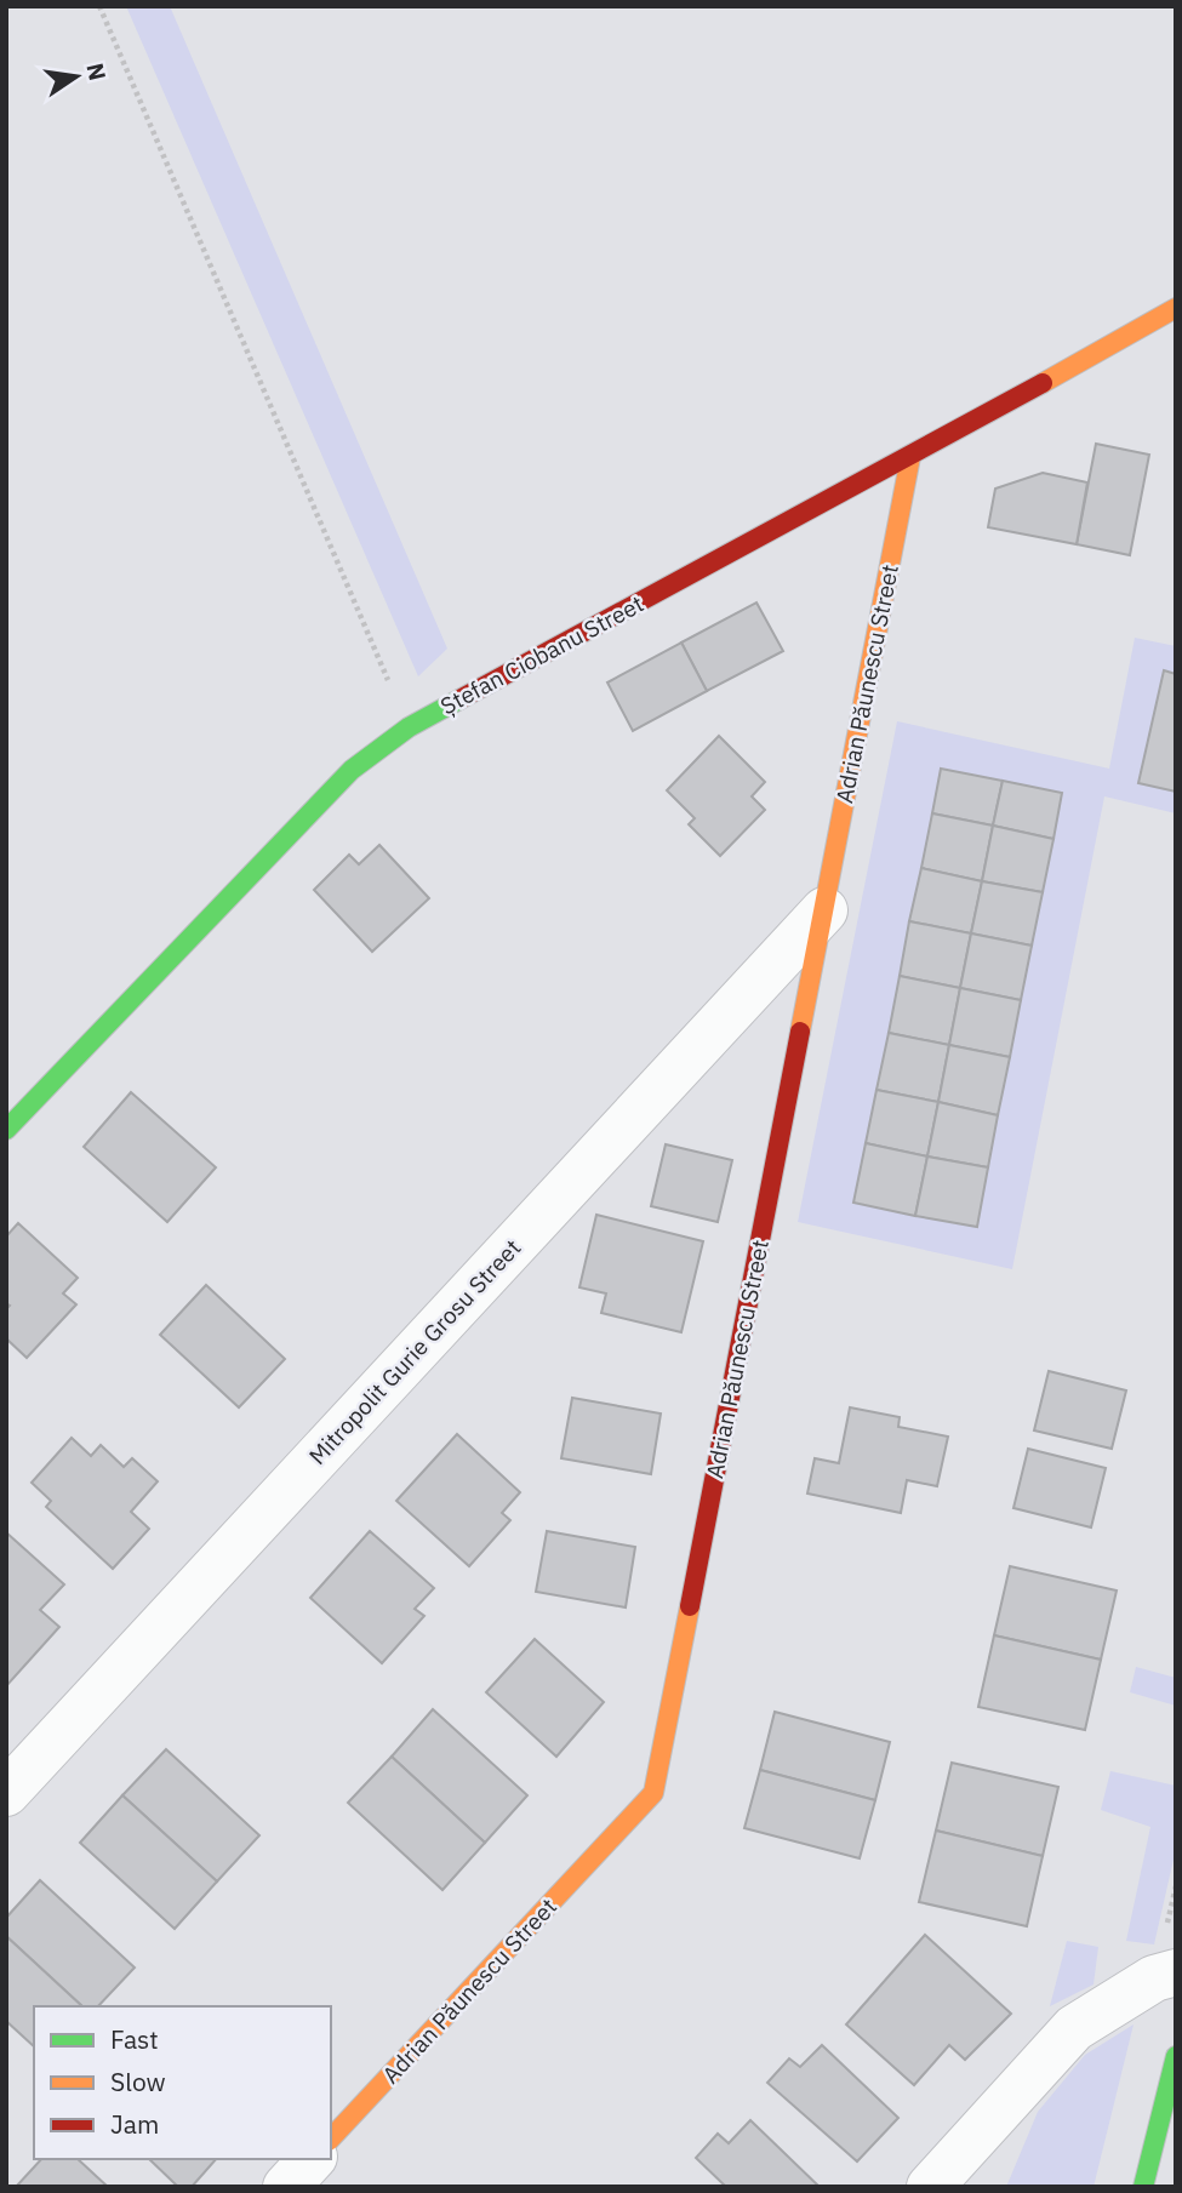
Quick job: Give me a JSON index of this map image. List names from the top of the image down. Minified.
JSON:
{"streets":{"street":["Ștefan Ciobanu Street","Adrian Păunescu Street","Mitropolit Gurie Grosu Street"]},"crossings":[["Ștefan Ciobanu Street","Adrian Păunescu Street"],["Adrian Păunescu Street","Mitropolit Gurie Grosu Street"]],"legend":["Fast","Slow","Jam"],"north":"right"}
